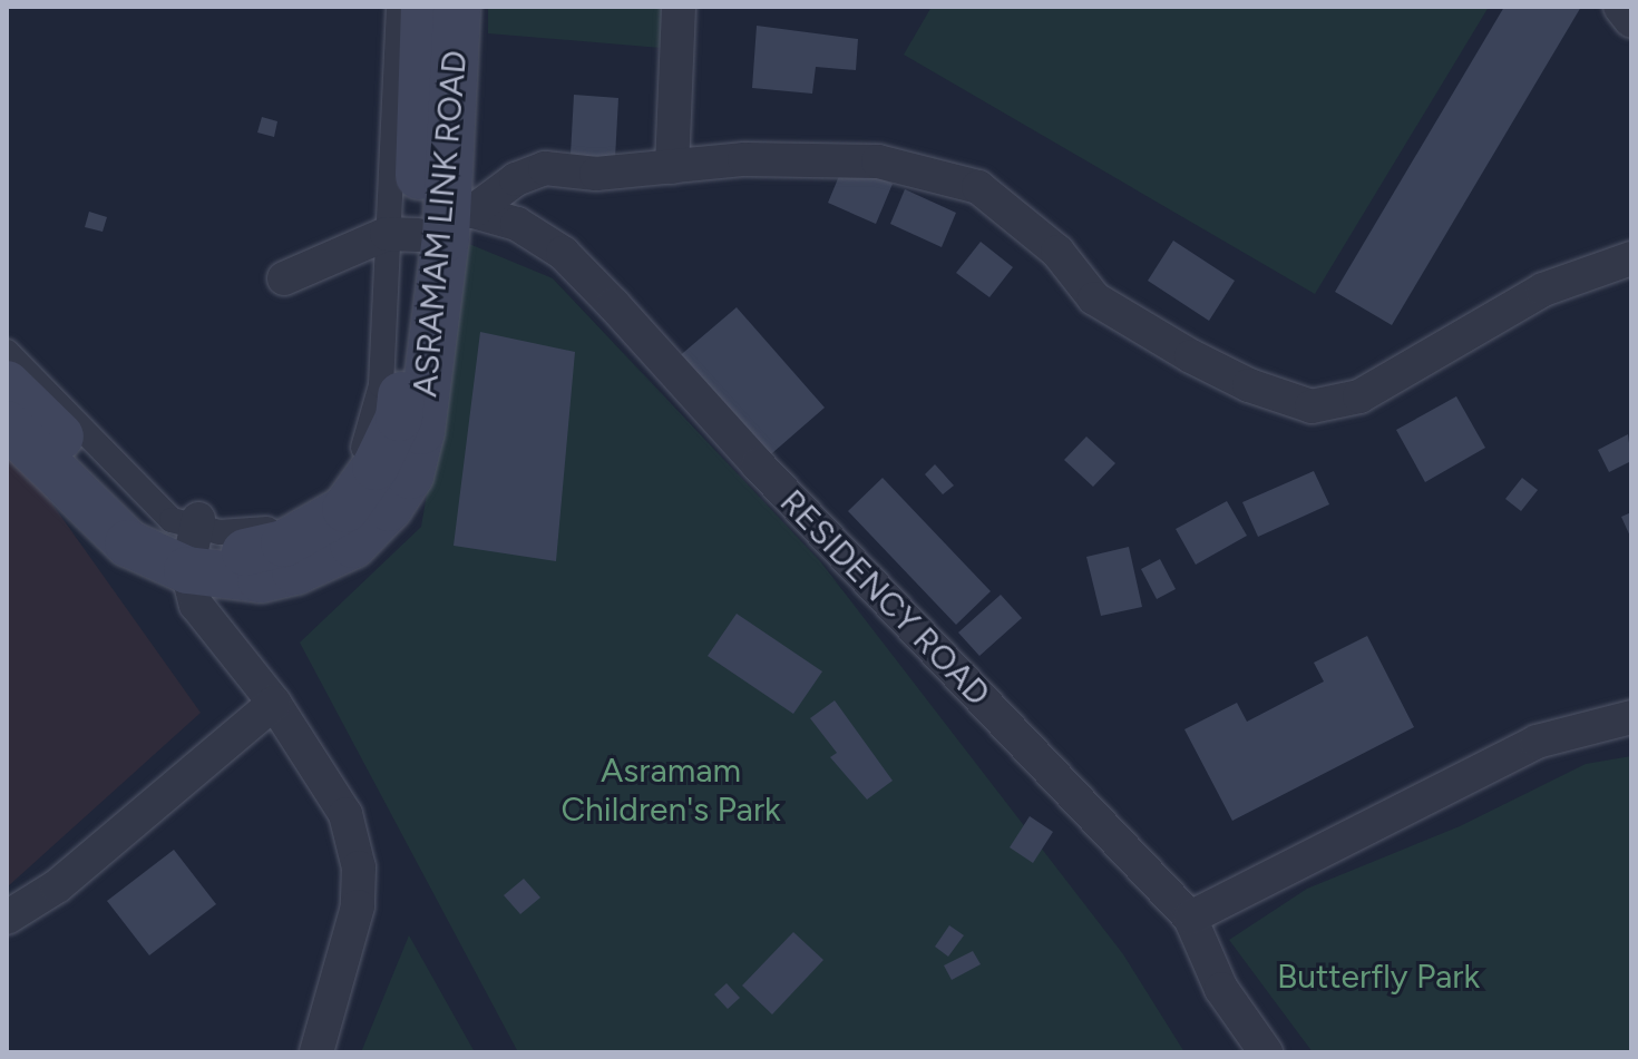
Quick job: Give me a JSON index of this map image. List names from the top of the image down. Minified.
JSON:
{"streets":{"main road":["ASRAMAM LINK ROAD"],"street":["RESIDENCY ROAD"]},"crossings":[["ASRAMAM LINK ROAD","RESIDENCY ROAD"]],"parks":["Asramam Children's Park","Butterfly Park"]}
